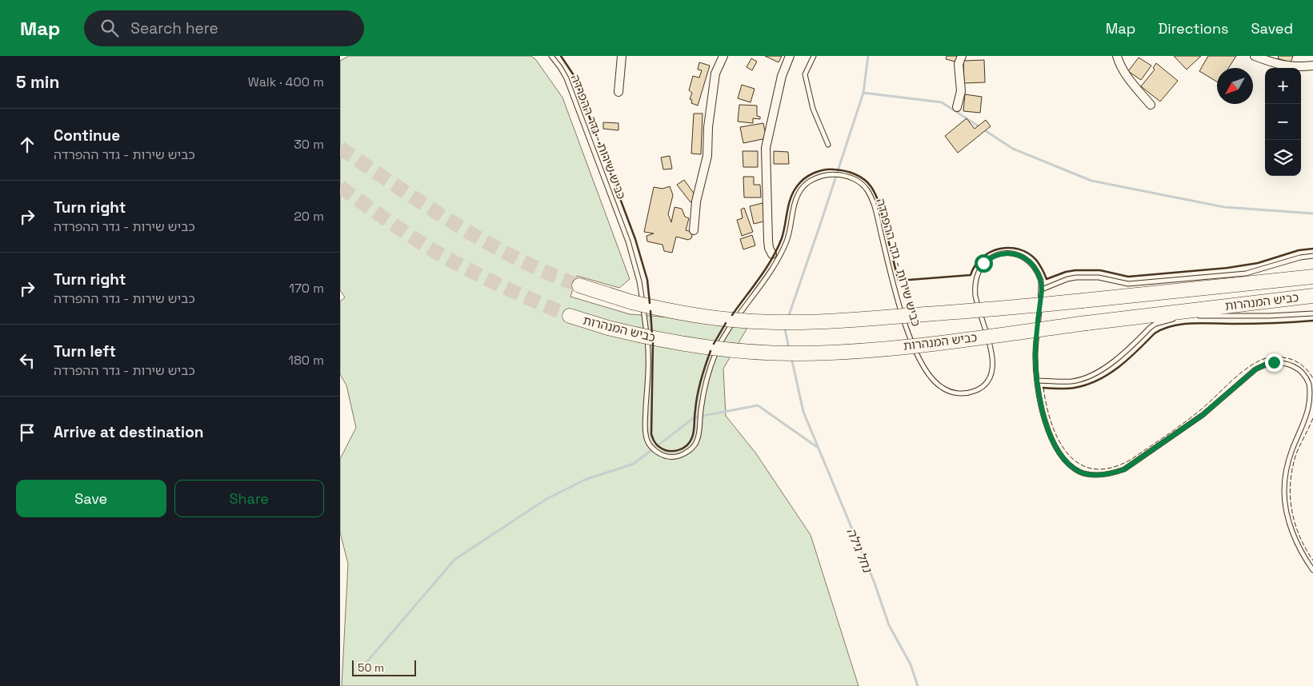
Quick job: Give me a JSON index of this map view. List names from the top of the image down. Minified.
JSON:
{"streets":{"highway":["כביש המנהרות"],"lane":["כביש שירות - גדר ההפרדה"]},"water":["נחל גילה"],"scale_bar":"50 m","north":"bottom left","page":{"header":"Map","search":"Search here","nav":["Map","Directions","Saved"],"heading":["5 min","Walk · 400 m"],"map_buttons":["+","−"],"list":[["Continue","כביש שירות - גדר ההפרדה","30 m"],["Turn right","כביש שירות - גדר ההפרדה","20 m"],["Turn right","כביש שירות - גדר ההפרדה","170 m"],["Turn left","כביש שירות - גדר ההפרדה","180 m"],"Arrive at destination"],"buttons":["Save","Share"],"scale":"50 m"}}
